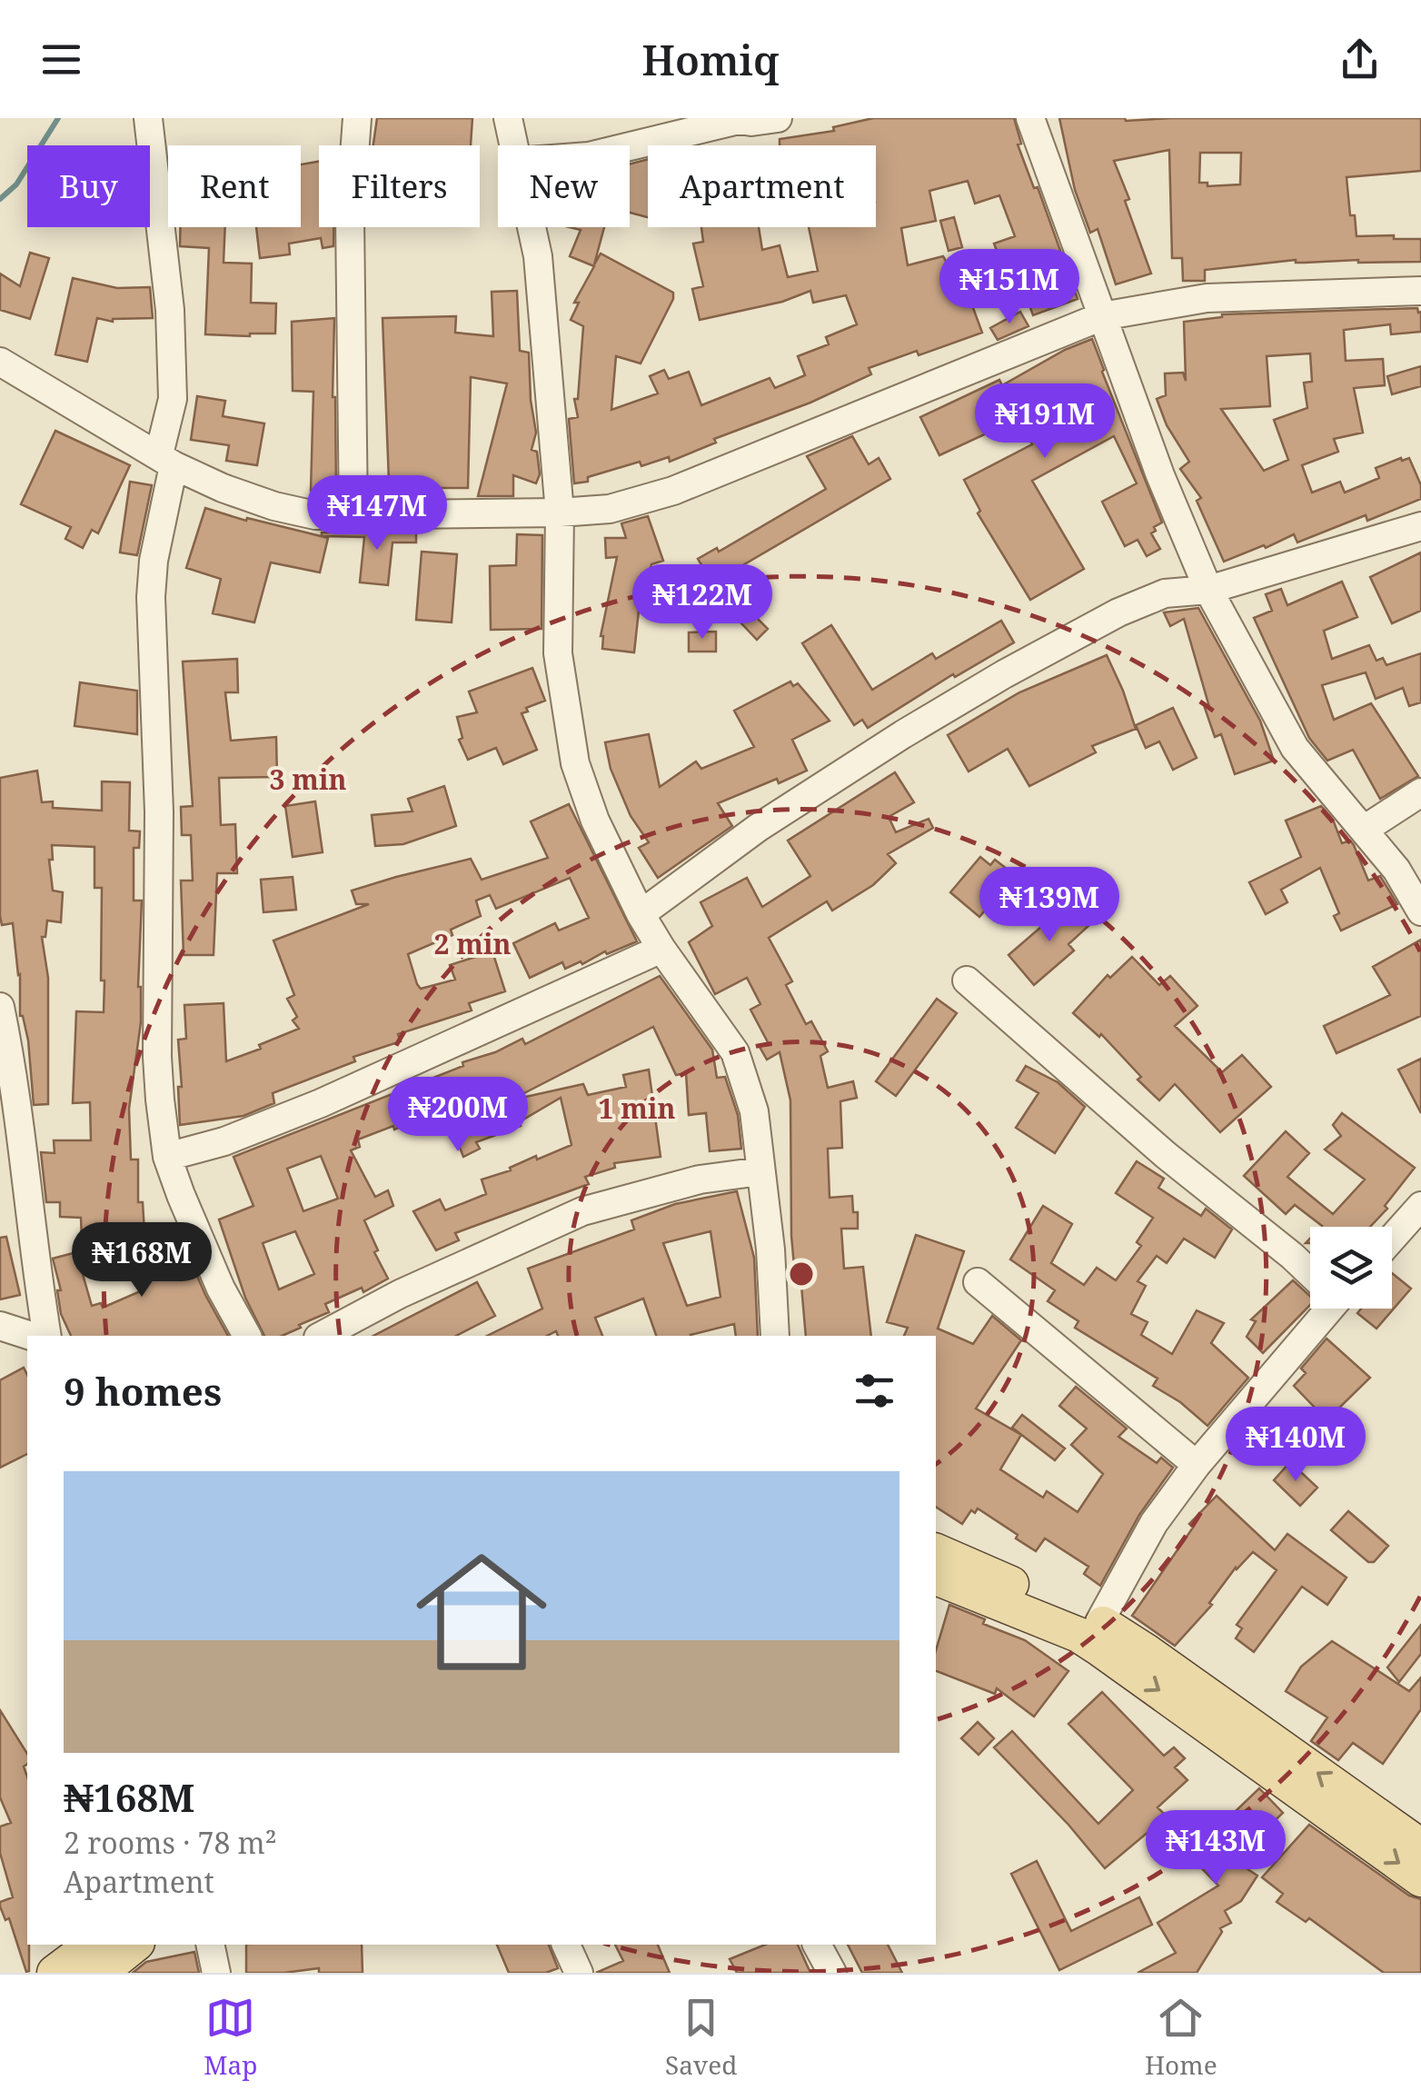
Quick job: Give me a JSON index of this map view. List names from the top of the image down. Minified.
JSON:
{"page":{"header":"Homiq","chip":["Buy","Rent","Filters","New","Apartment"],"price":["₦151M","₦191M","₦147M","₦122M","₦139M","₦200M","₦168M","₦140M","₦143M"],"heading":"9 homes","list":[{"name":"₦168M","note":"2 rooms · 78 m² · Apartment"}],"tabs":["Map","Saved","Home"]},"rings":["3 min","2 min","1 min"]}
